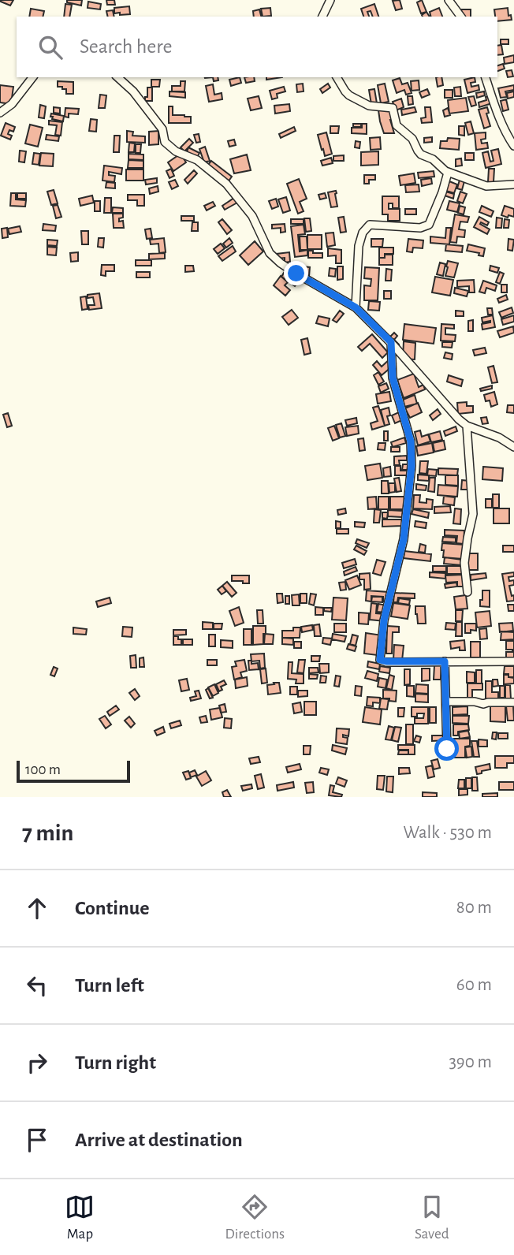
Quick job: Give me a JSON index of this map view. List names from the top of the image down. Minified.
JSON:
{"scale_bar":"100 m","page":{"search":"Search here","scale":"100 m","heading":["7 min","Walk · 530 m"],"list":[["Continue","80 m"],["Turn left","60 m"],["Turn right","390 m"],"Arrive at destination"],"nav":["Map","Directions","Saved"]}}
